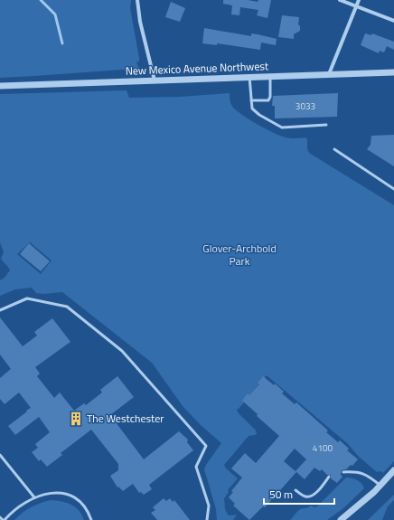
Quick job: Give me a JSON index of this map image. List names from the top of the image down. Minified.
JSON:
{"streets":{"street":["New Mexico Avenue Northwest"]},"parks":["Glover-Archbold Park"],"places":{"building":["The Westchester"]},"house_numbers":["3033","4100"],"scale_bar":"50 m"}
